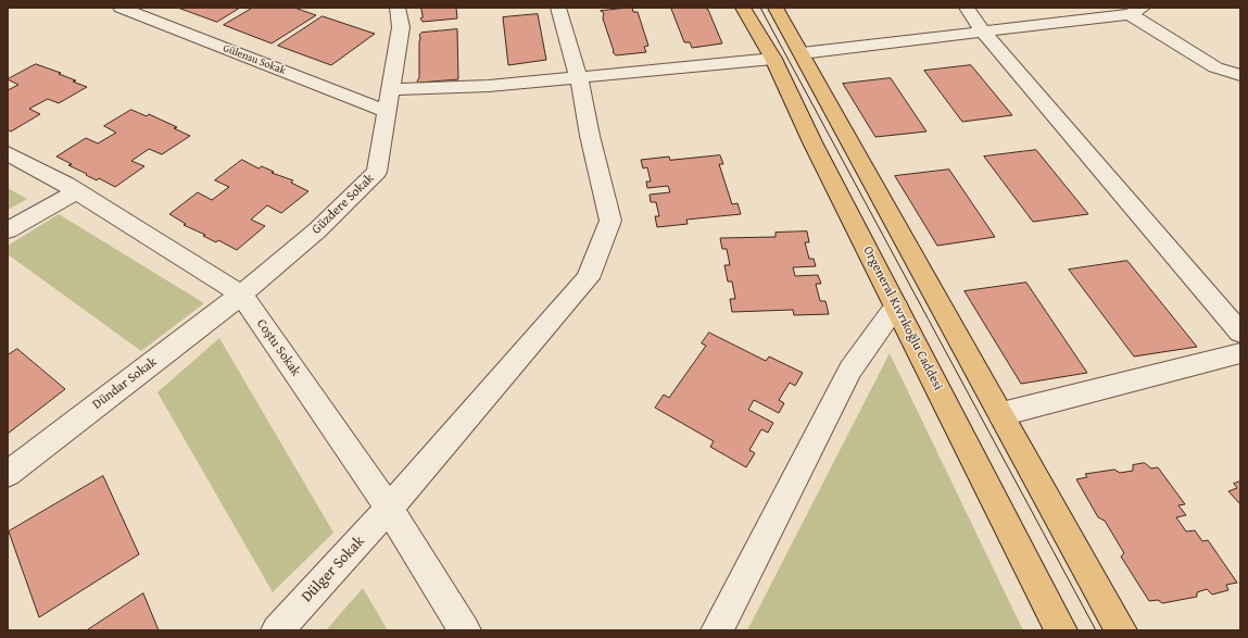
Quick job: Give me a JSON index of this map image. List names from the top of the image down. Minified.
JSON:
{"streets":{"main road":["Orgeneral Kıvrıkoğlu Caddesi"],"street":["Gülensu Sokak","Güzdere Sokak","Coştu Sokak","Dündar Sokak","Dülger Sokak"]},"crossings":[["Gülensu Sokak","Güzdere Sokak"],["Güzdere Sokak","Coştu Sokak"],["Güzdere Sokak","Dündar Sokak"],["Coştu Sokak","Dündar Sokak"],["Coştu Sokak","Dülger Sokak"]]}
